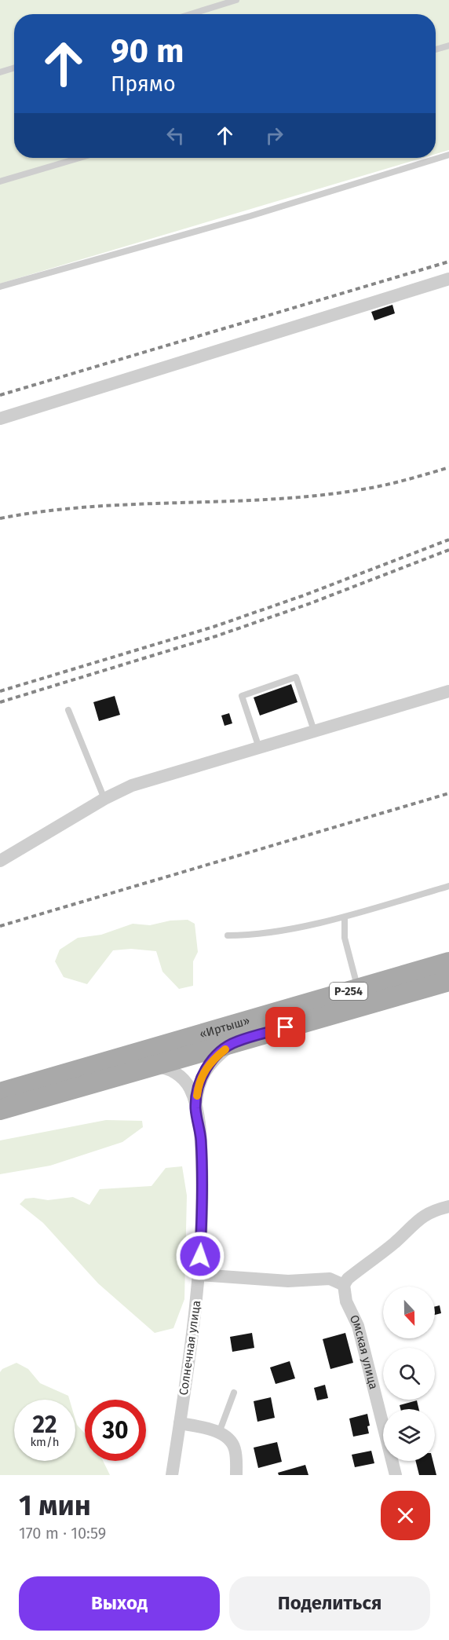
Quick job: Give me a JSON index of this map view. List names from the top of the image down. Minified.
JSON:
{"streets":{"main road":["Р-254","«Иртыш»"],"street":["Солнечная улица","Омская улица"]},"north":"bottom","page":{"turn":["90 m","Прямо"],"speed":"22 km/h","limit":"30","heading":["1 мин","170 m · 10:59"],"buttons":["Выход","Поделиться"]}}
